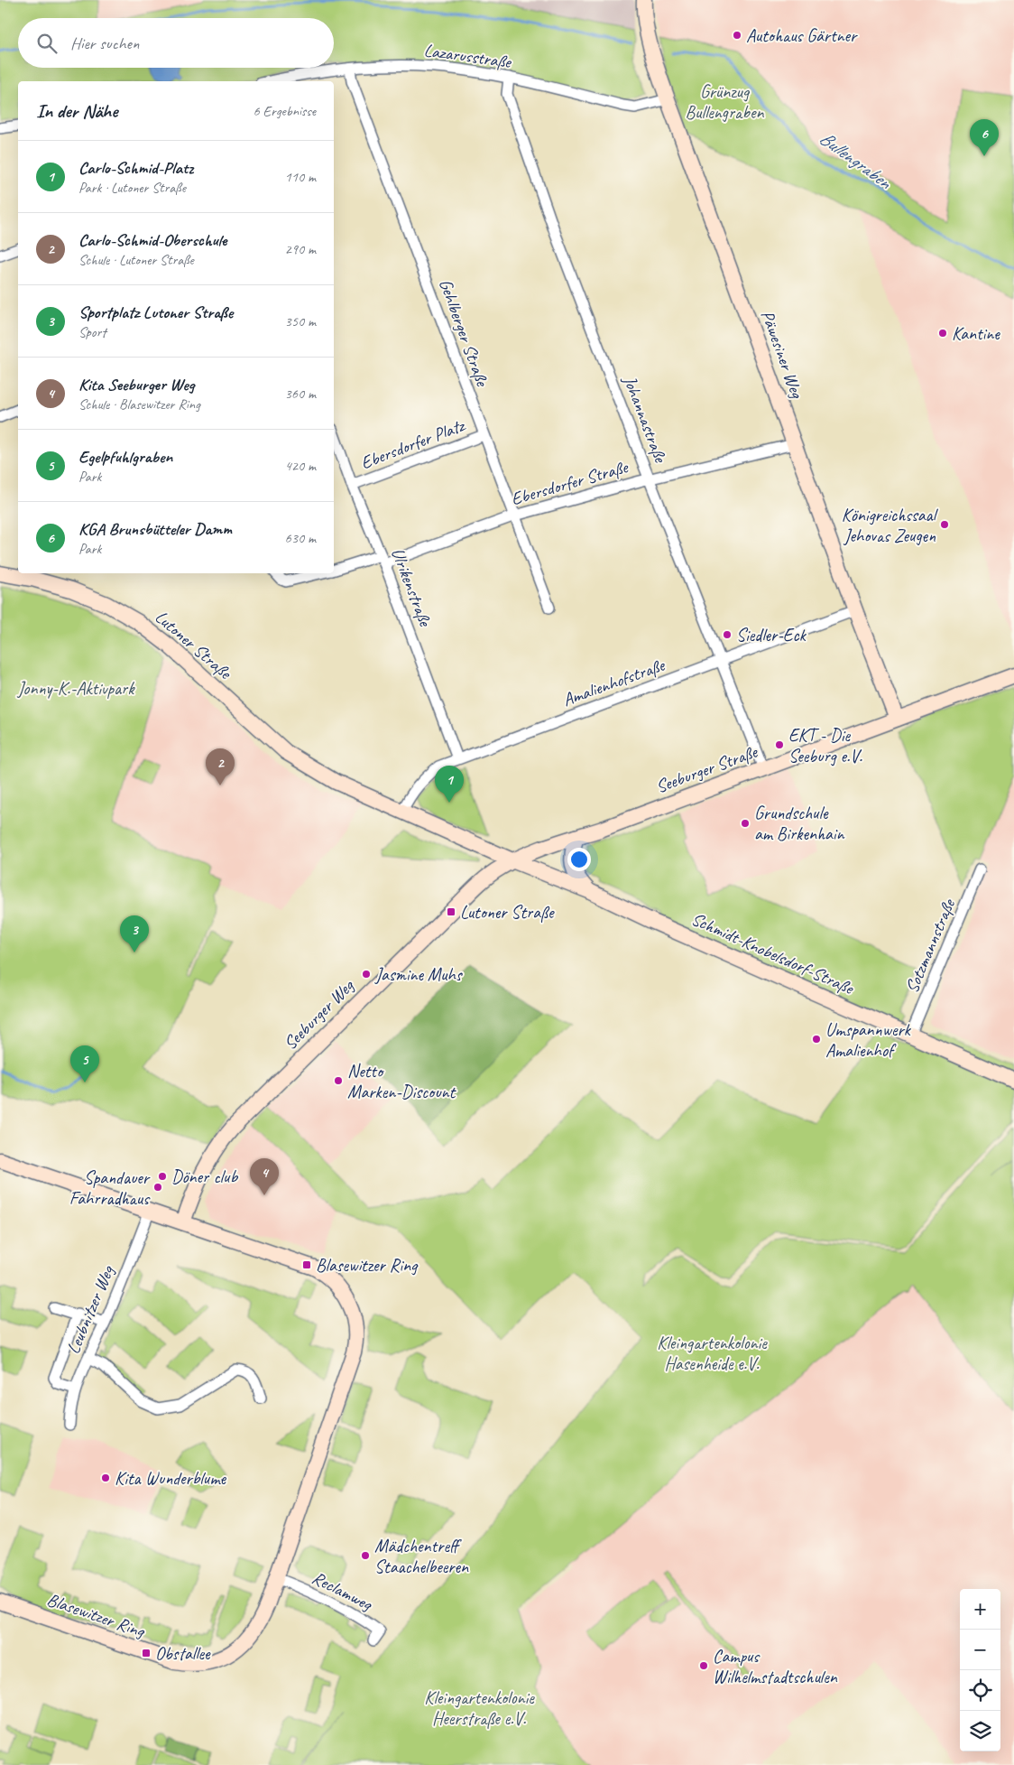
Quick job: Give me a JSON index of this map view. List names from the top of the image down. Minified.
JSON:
{"streets":{"street":["Lazarusstraße","Gehlberger Straße","Päwesiner Weg","Johannastraße","Ebersdorfer Platz","Ebersdorfer Straße","Ulrikenstraße","Lutoner Straße","Amalienhofstraße","Seeburger Straße","Sotzmannstraße","Schmidt-Knobelsdorf-Straße","Seeburger Weg","Leubnitzer Weg","Reclamweg","Blasewitzer Ring"]},"crossings":[["Lazarusstraße","Gehlberger Straße"],["Lazarusstraße","Päwesiner Weg"],["Lazarusstraße","Johannastraße"],["Gehlberger Straße","Ebersdorfer Platz"],["Gehlberger Straße","Ebersdorfer Straße"],["Päwesiner Weg","Ebersdorfer Straße"],["Päwesiner Weg","Amalienhofstraße"],["Päwesiner Weg","Seeburger Straße"],["Johannastraße","Ebersdorfer Straße"],["Johannastraße","Amalienhofstraße"],["Johannastraße","Seeburger Straße"],["Ebersdorfer Platz","Ulrikenstraße"],["Ebersdorfer Straße","Ulrikenstraße"],["Ulrikenstraße","Amalienhofstraße"],["Lutoner Straße","Amalienhofstraße"],["Lutoner Straße","Seeburger Straße"],["Lutoner Straße","Schmidt-Knobelsdorf-Straße"],["Lutoner Straße","Seeburger Weg"],["Seeburger Straße","Schmidt-Knobelsdorf-Straße"],["Seeburger Straße","Seeburger Weg"],["Sotzmannstraße","Schmidt-Knobelsdorf-Straße"],["Schmidt-Knobelsdorf-Straße","Seeburger Weg"],["Seeburger Weg","Blasewitzer Ring"],["Leubnitzer Weg","Blasewitzer Ring"],["Reclamweg","Blasewitzer Ring"]],"water":["Bullengraben"],"parks":["Grünzug Bullengraben","Jonny-K.-Aktivpark","Kleingartenkolonie Hasenheide e.V.","Kleingartenkolonie Heerstraße e.V."],"places":{"other":["Autohaus Gärtner","Kantine","Königreichssaal Jehovas Zeugen","Siedler-Eck","EKT - Die Seeburg e.V.","Grundschule am Birkenhain","Jasmine Muhs","Umspannwerk Amalienhof","Netto Marken-Discount","Döner club","Spandauer Fahrradhaus","Kita Wunderblume","Mädchentreff Staachelbeeren","Campus Wilhelmstadtschulen"],"transit":["Lutoner Straße","Blasewitzer Ring","Obstallee"]},"page":{"search":"Hier suchen","heading":["In der Nähe","6 Ergebnisse"],"pins":["6","2","1","3","5","4"],"list":[{"mark":"1","name":"Carlo-Schmid-Platz","note":"Park · Lutoner Straße","value":"110 m"},{"mark":"2","name":"Carlo-Schmid-Oberschule","note":"Schule · Lutoner Straße","value":"290 m"},{"mark":"3","name":"Sportplatz Lutoner Straße","note":"Sport","value":"350 m"},{"mark":"4","name":"Kita Seeburger Weg","note":"Schule · Blasewitzer Ring","value":"360 m"},{"mark":"5","name":"Egelpfuhlgraben","note":"Park","value":"420 m"},{"mark":"6","name":"KGA Brunsbütteler Damm","note":"Park","value":"630 m"}],"map_buttons":["+","−"]}}
